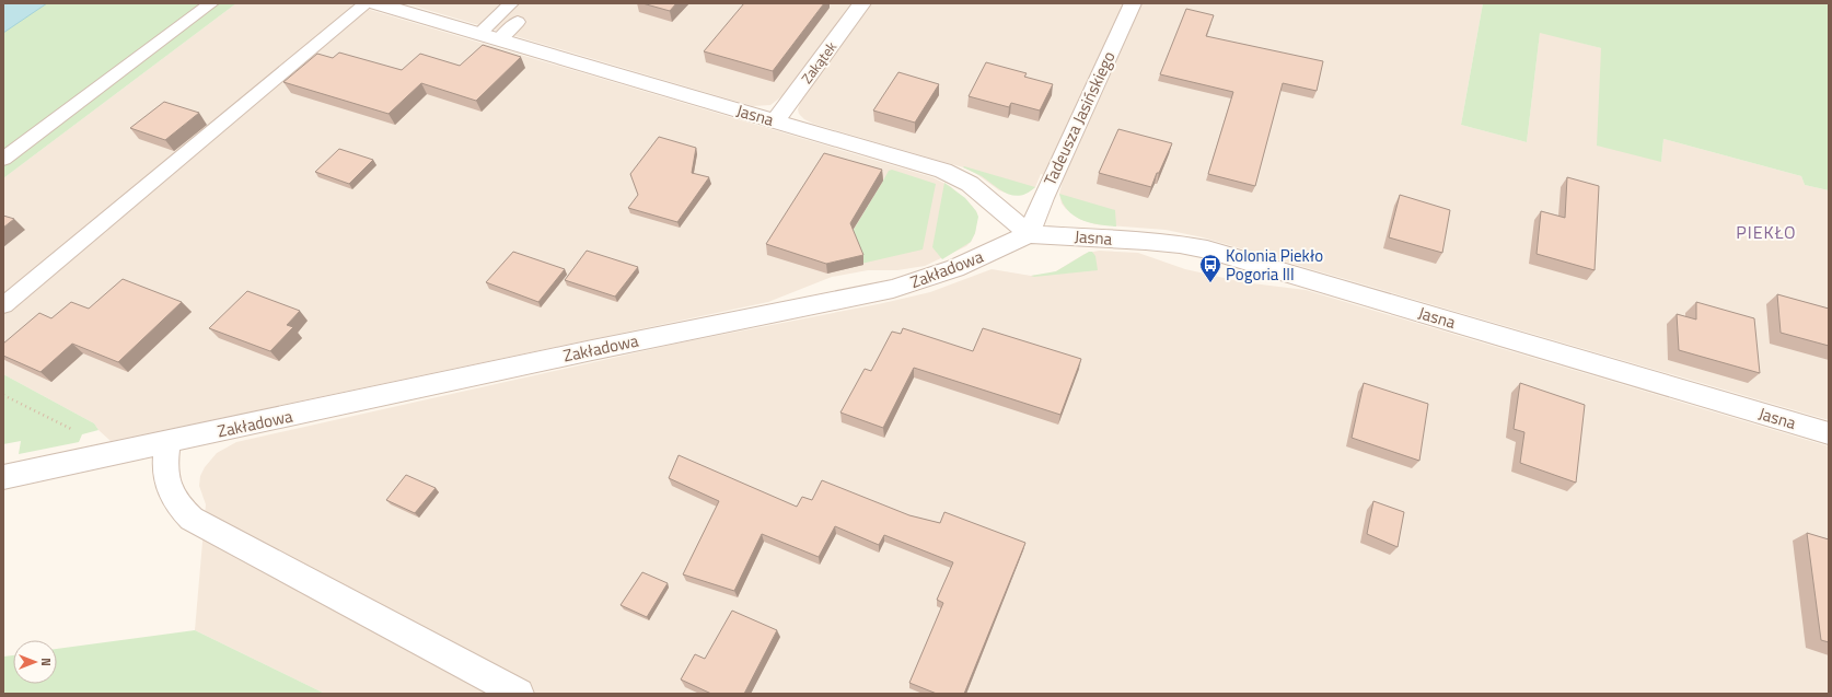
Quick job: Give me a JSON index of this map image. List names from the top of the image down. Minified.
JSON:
{"streets":{"street":["Zakątek","Jasna","Tadeusza Jasińskiego","Zakładowa"]},"crossings":[["Zakątek","Jasna"],["Jasna","Tadeusza Jasińskiego"],["Jasna","Zakładowa"],["Tadeusza Jasińskiego","Zakładowa"]],"districts":["PIEKŁO"],"places":{"bus stop":["Kolonia Piekło Pogoria III"]},"north":"right"}
